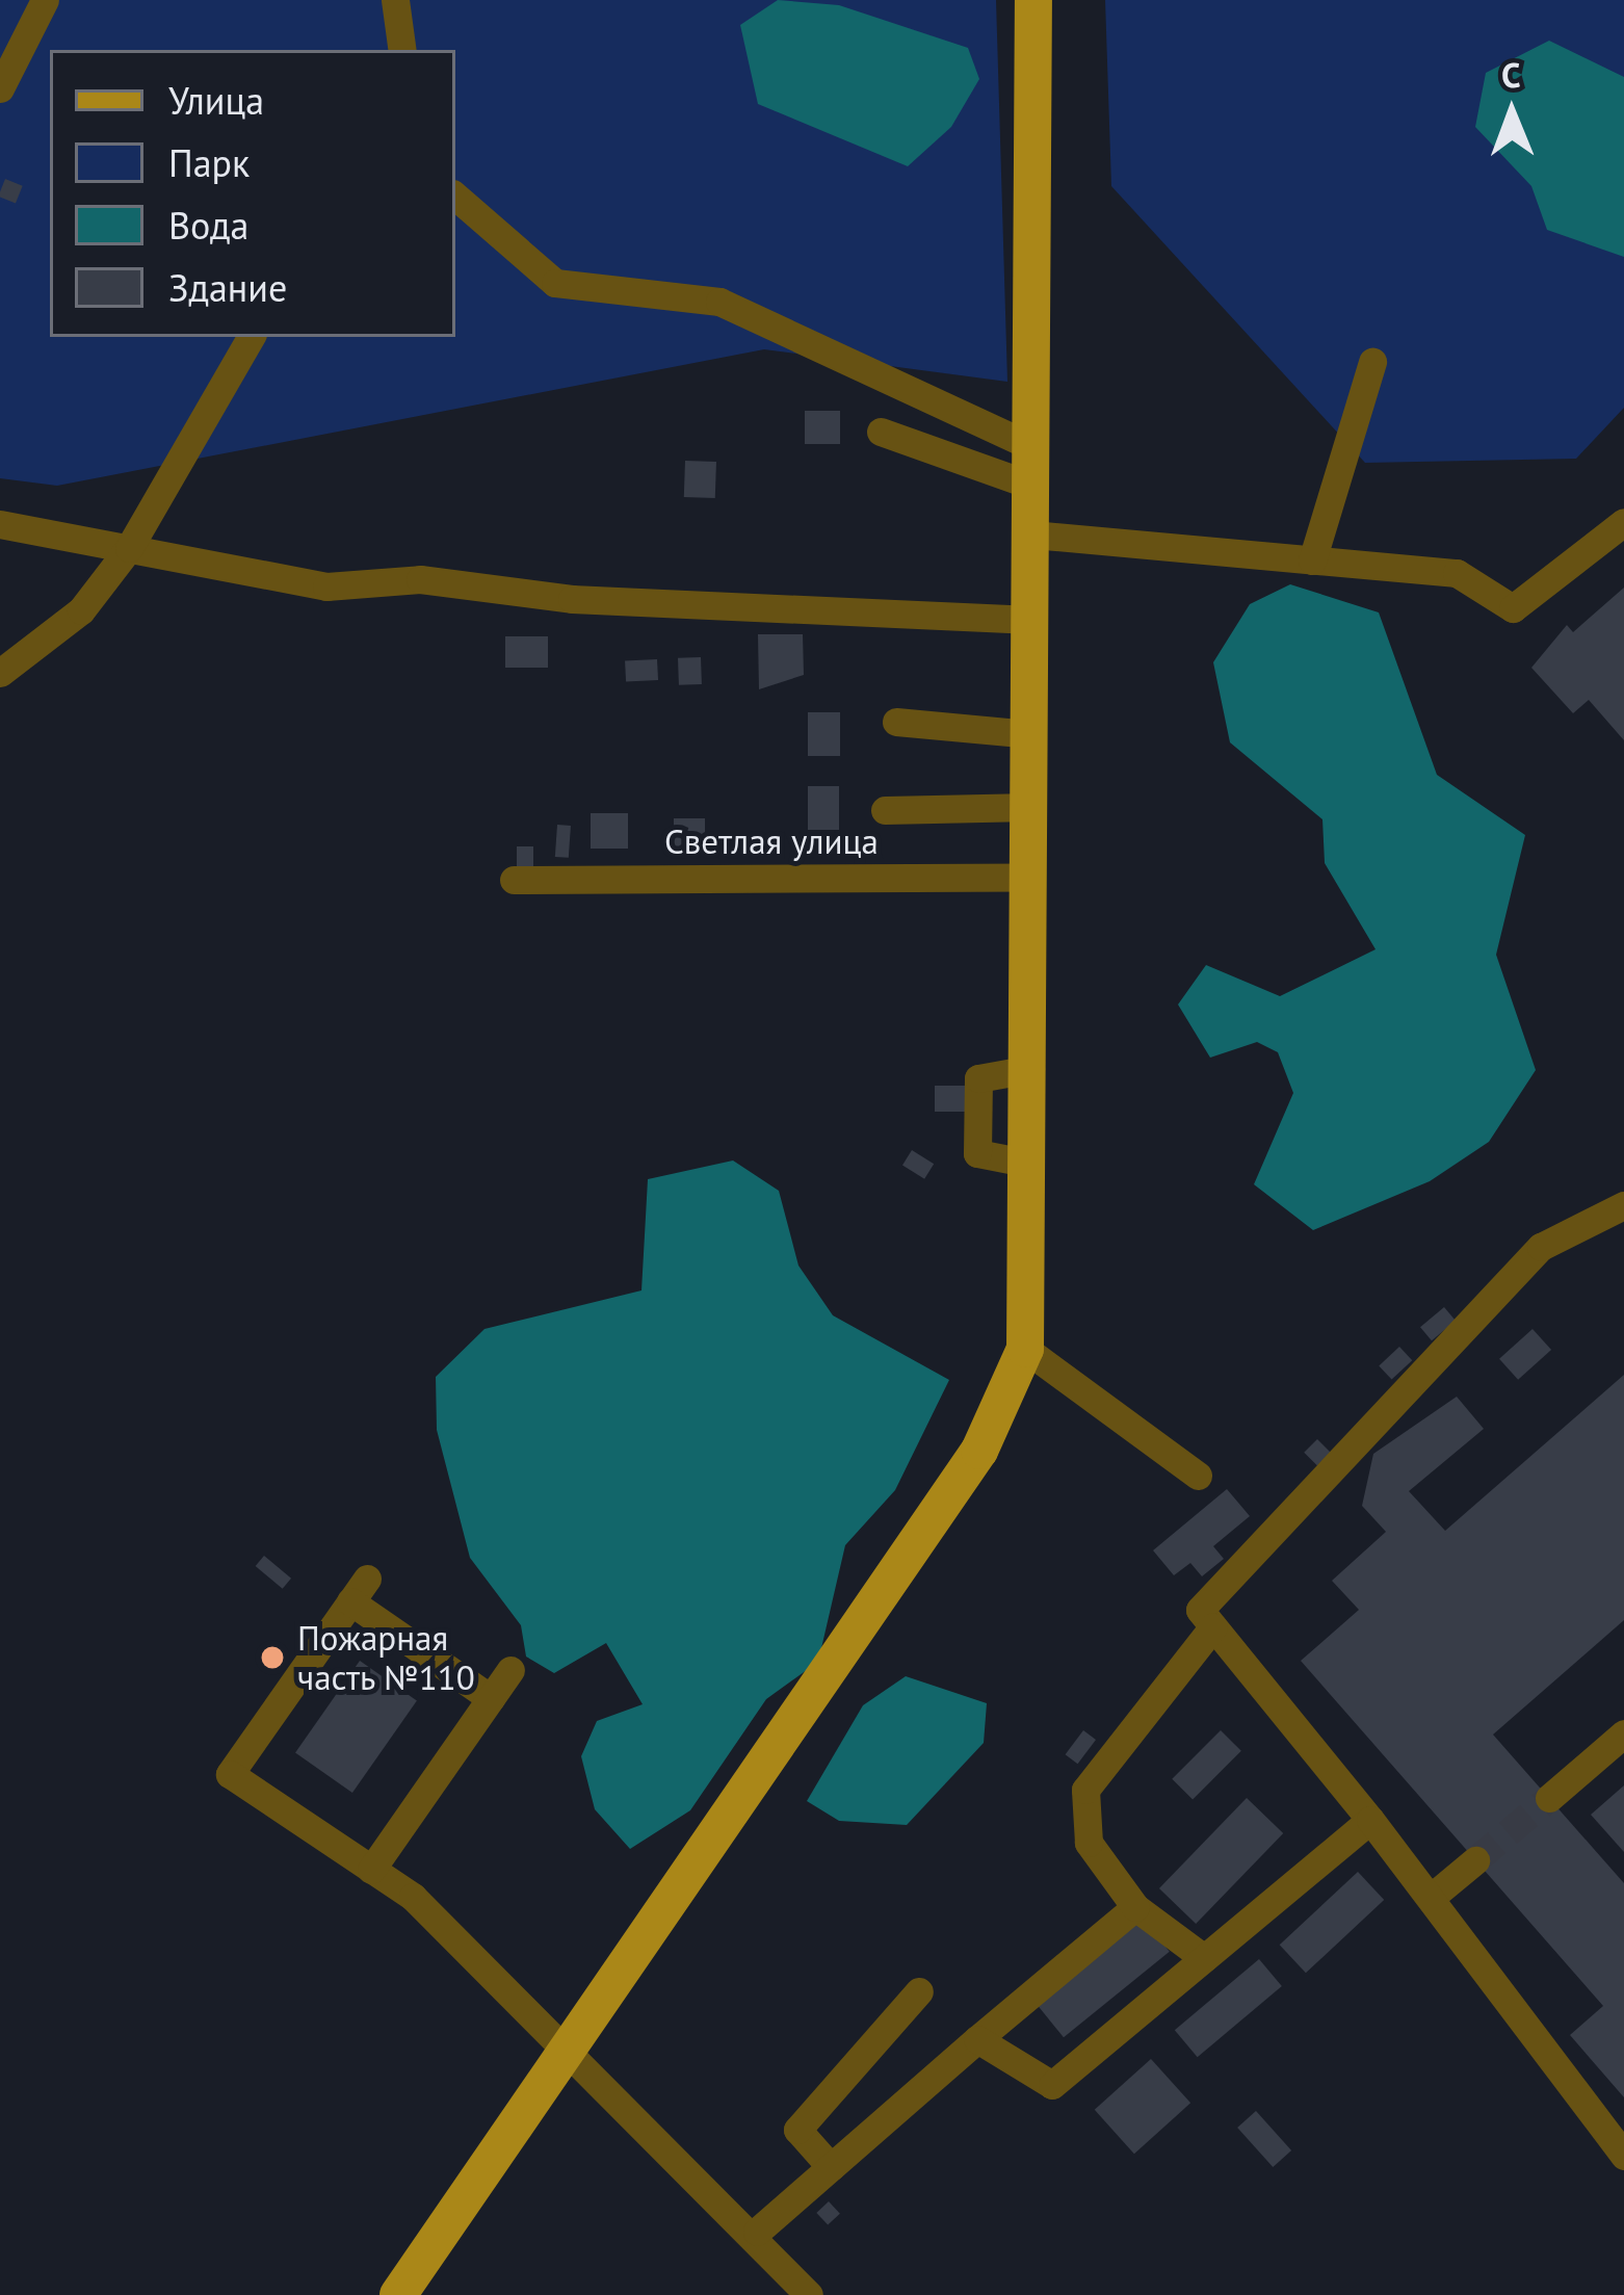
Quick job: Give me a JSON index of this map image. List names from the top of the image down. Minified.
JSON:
{"streets":{"lane":["Светлая улица"]},"places":["Пожарная часть №110"],"legend":["Улица","Парк","Вода","Здание"],"north":"top"}
